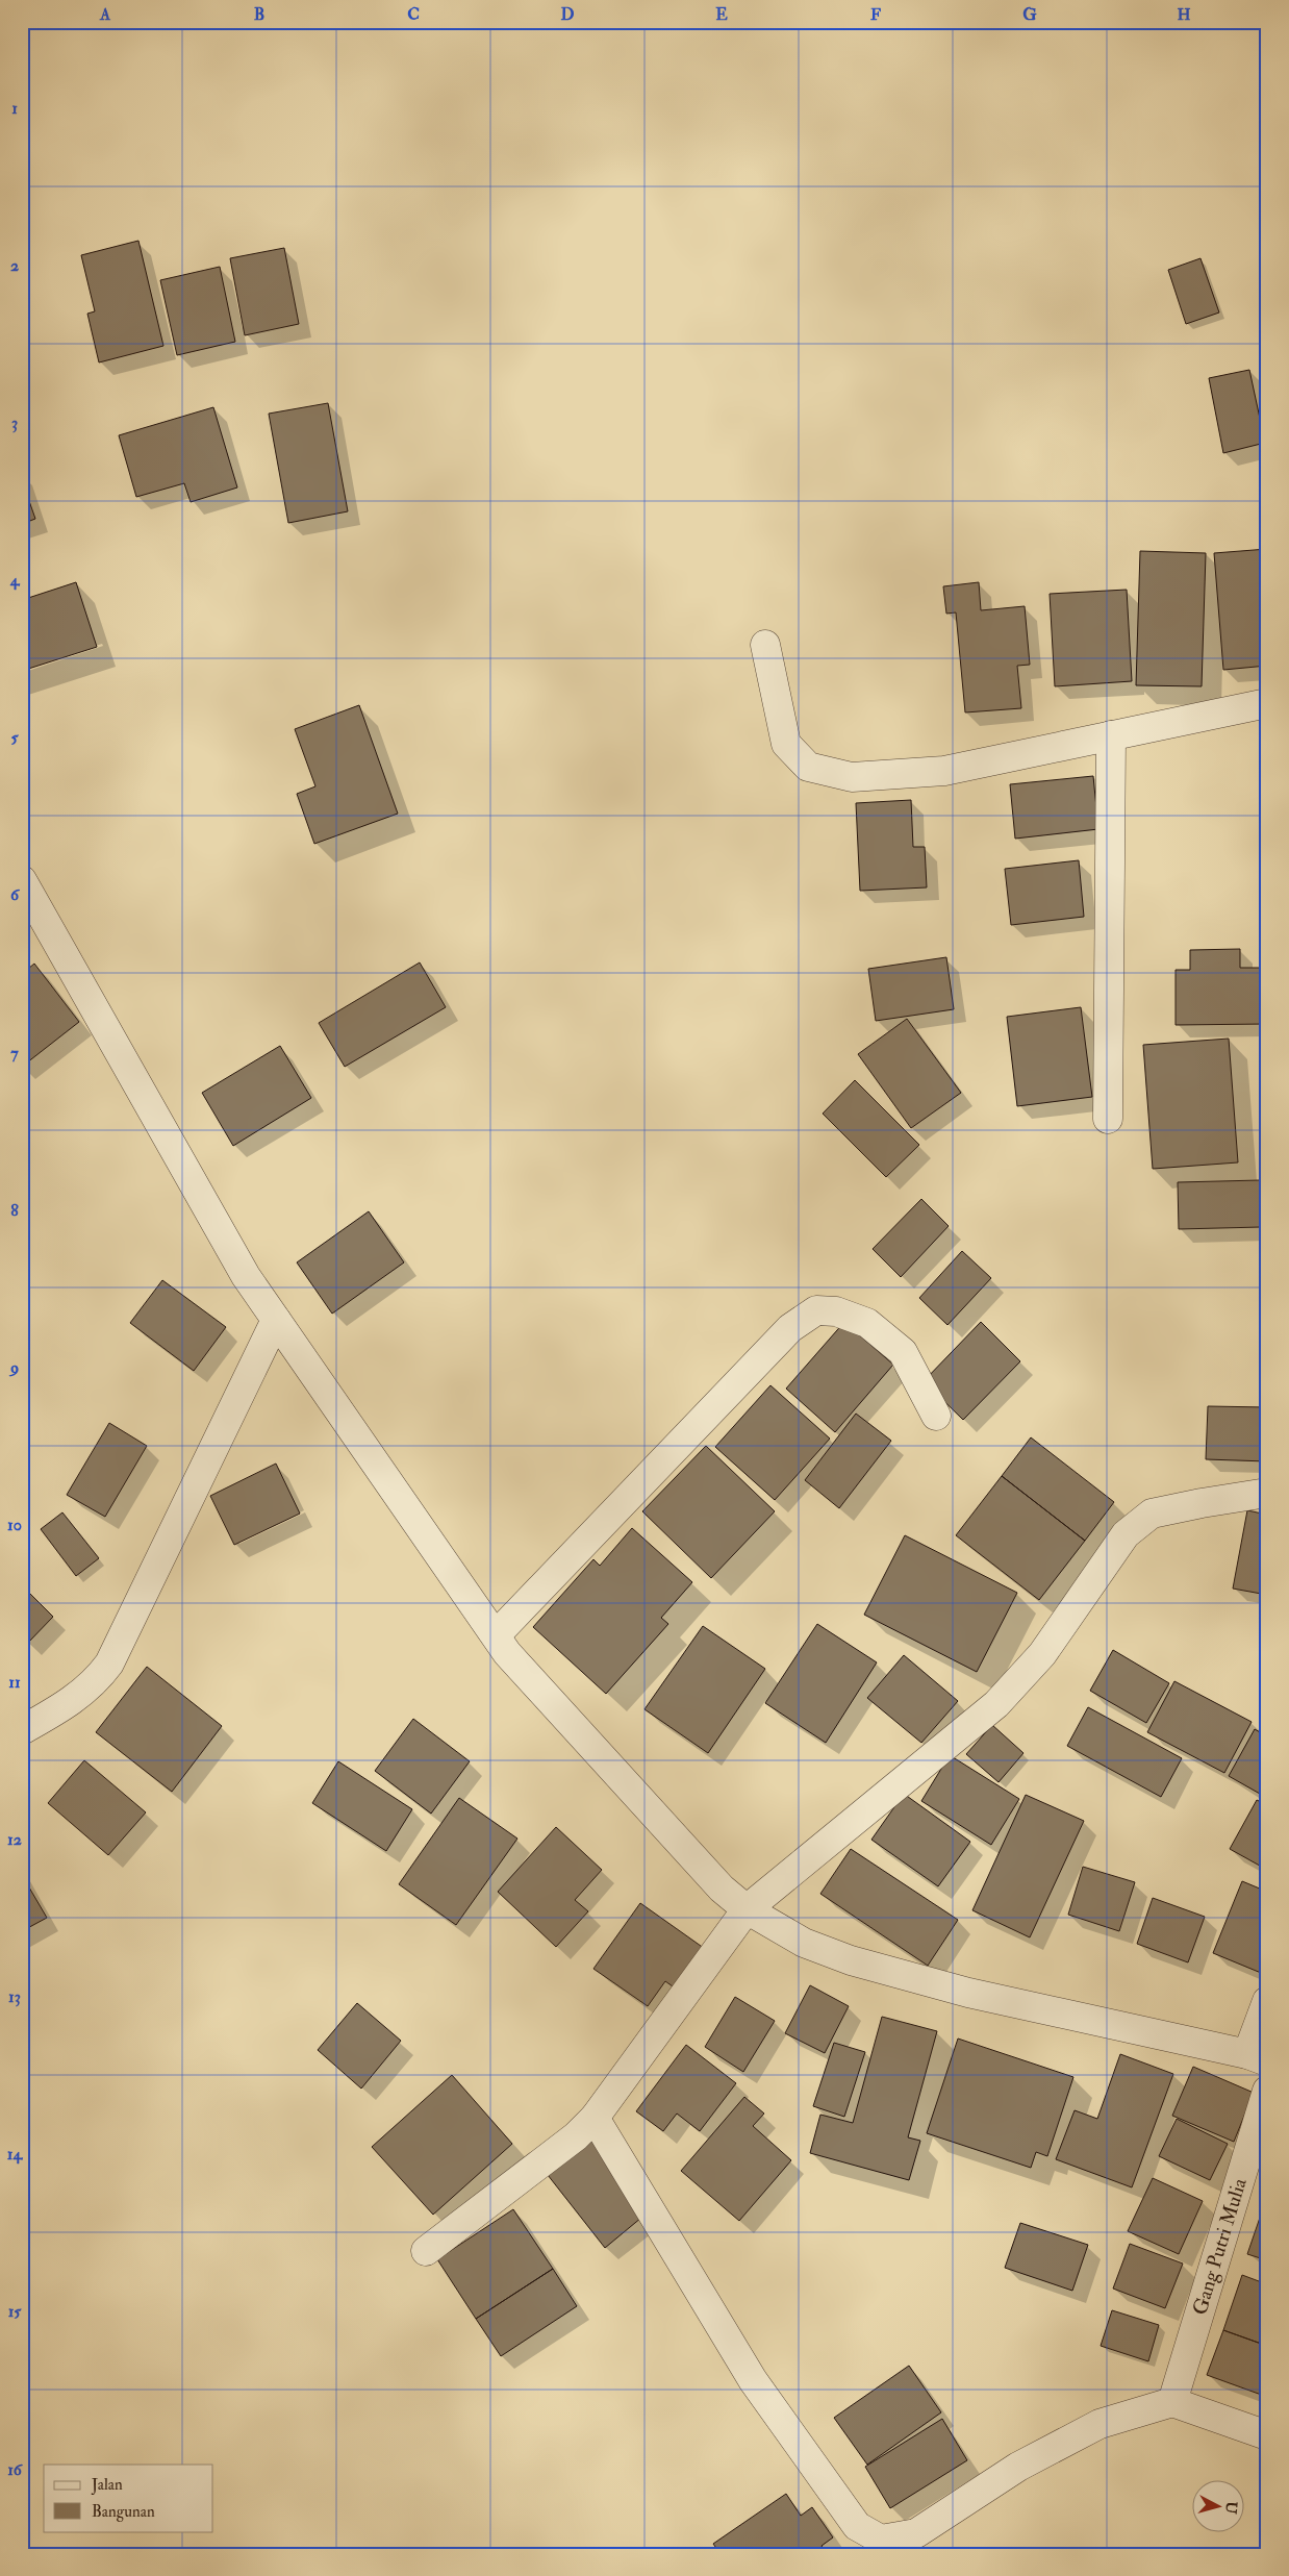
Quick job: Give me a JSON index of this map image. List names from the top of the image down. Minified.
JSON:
{"streets":{"street":["Gang Putri Mulia"]},"legend":["Jalan","Bangunan"],"north":"right","grid":{"columns":["A","B","C","D","E","F","G","H"],"rows":["1","2","3","4","5","6","7","8","9","10","11","12","13","14","15","16"]}}
